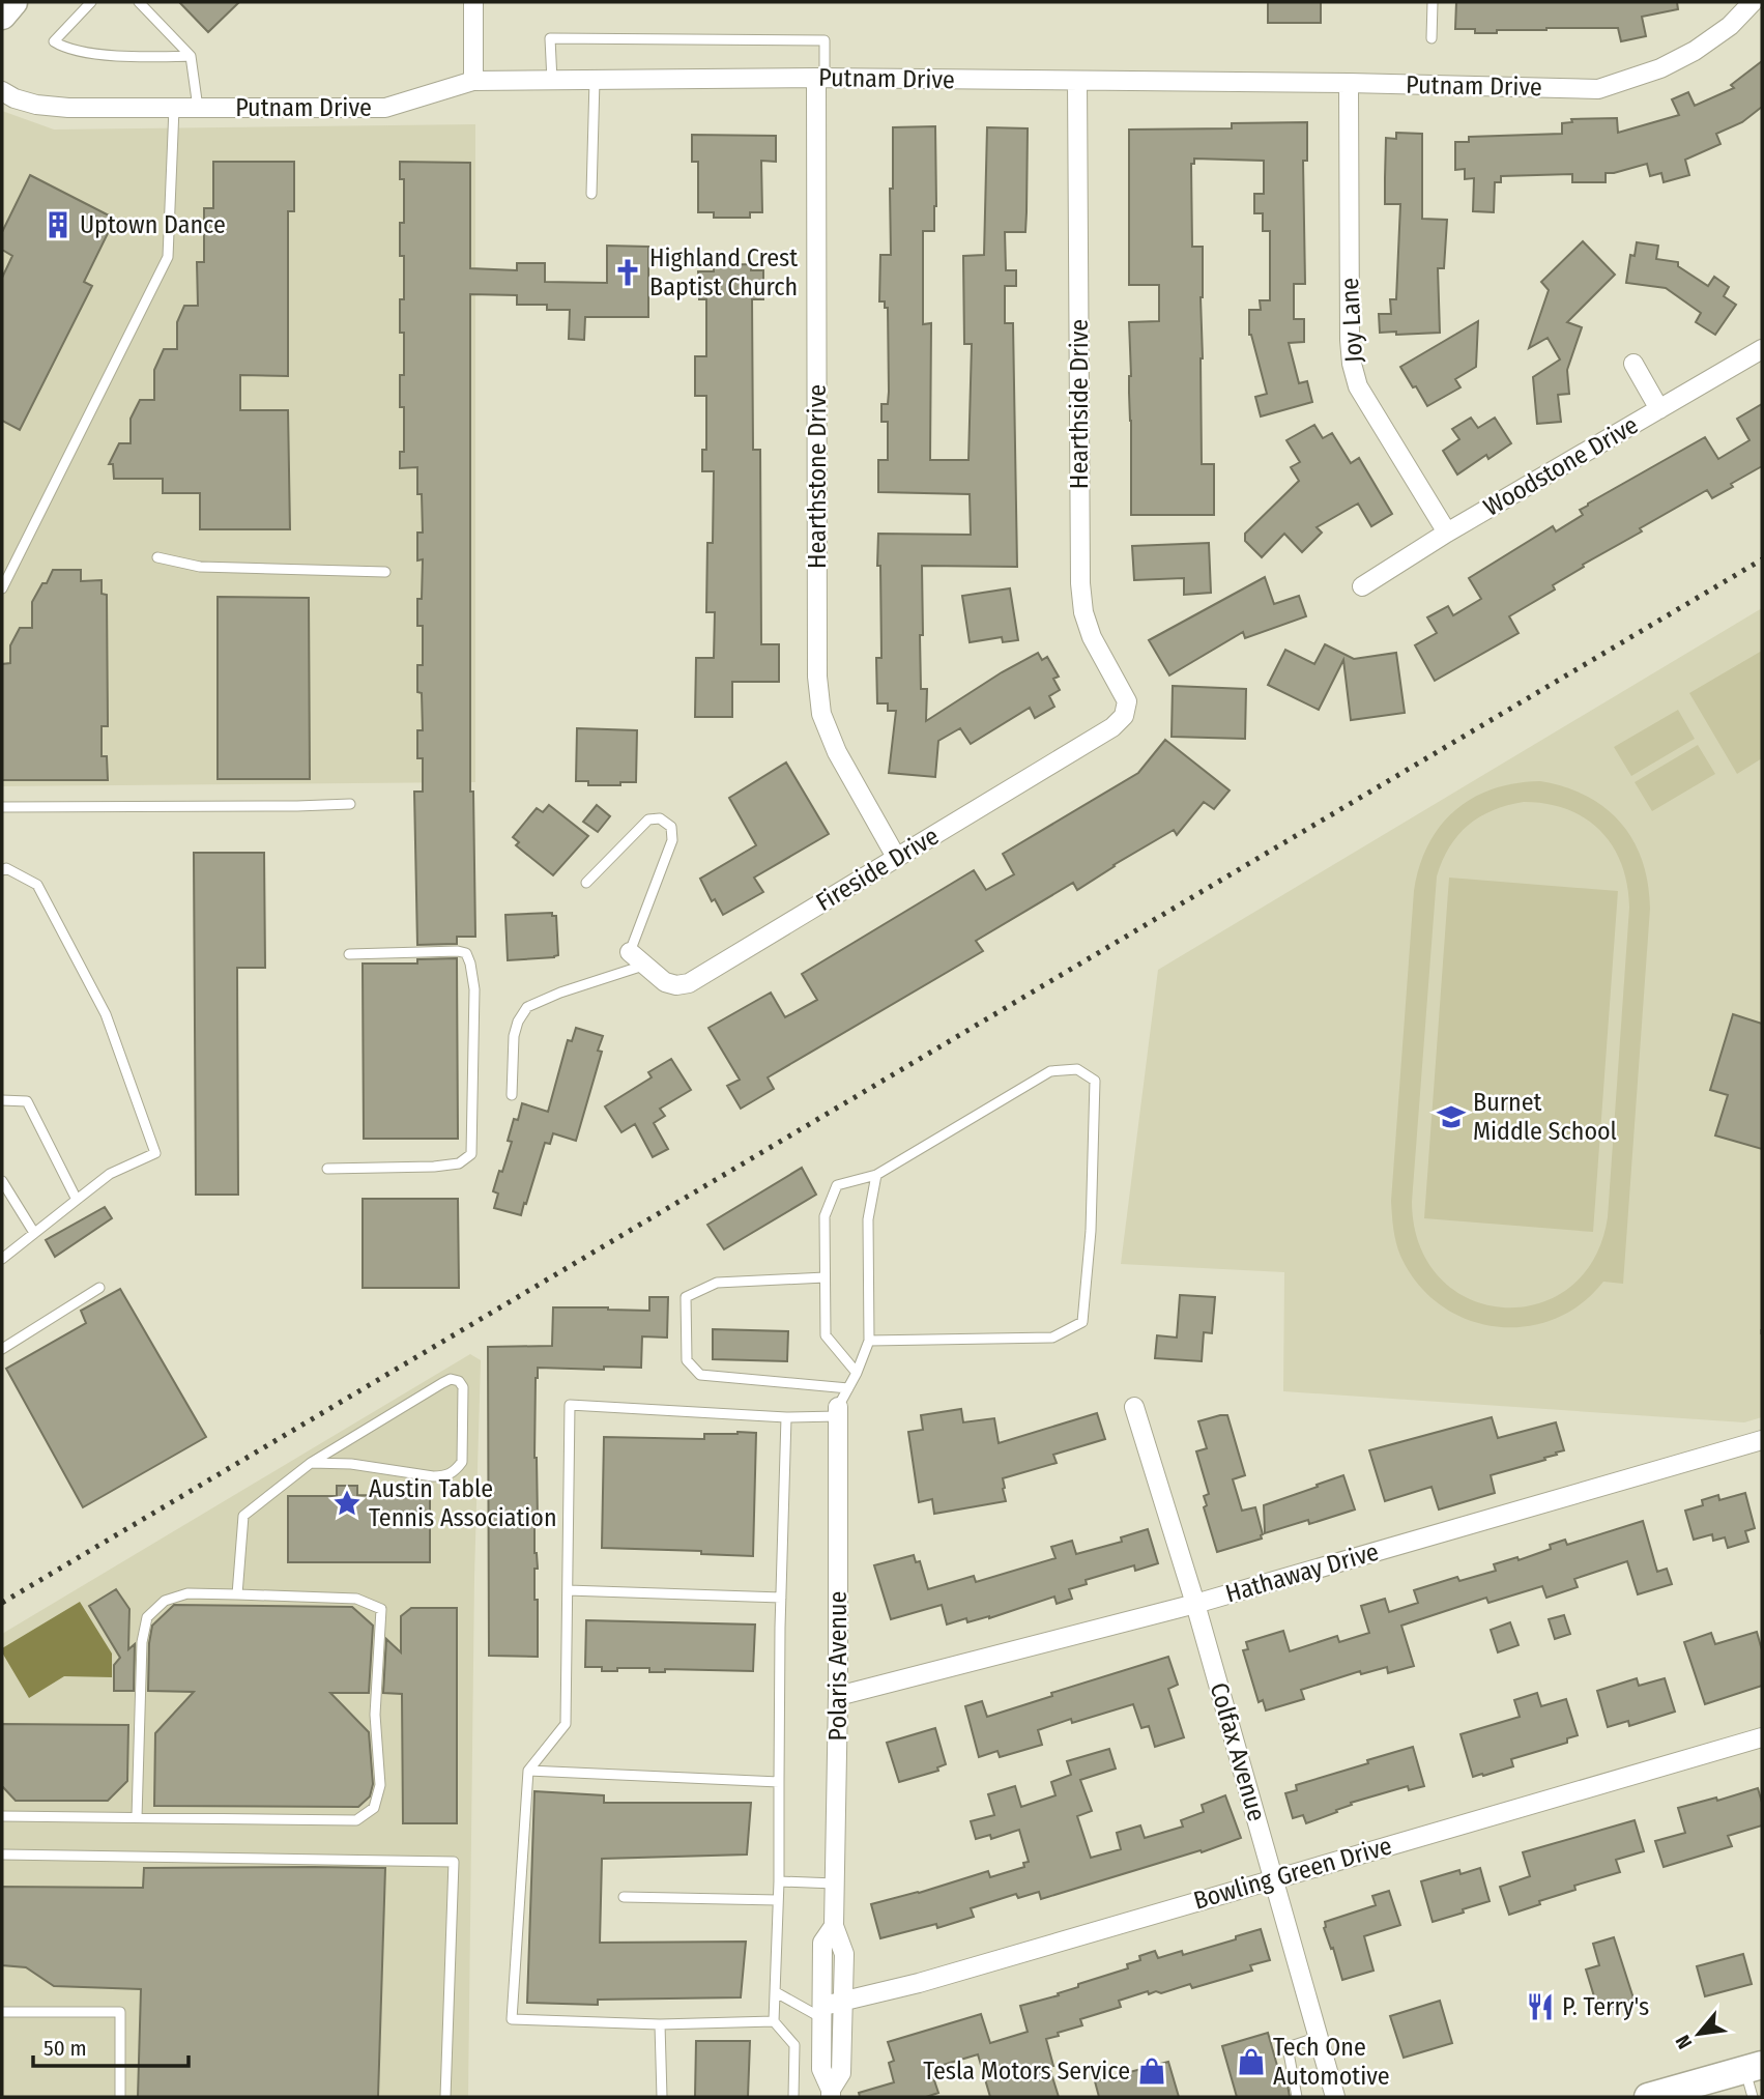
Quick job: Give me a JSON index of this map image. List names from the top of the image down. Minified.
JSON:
{"streets":{"street":["Putnam Drive","Joy Lane","Hearthside Drive","Woodstone Drive","Hearthstone Drive","Fireside Drive","Hathaway Drive","Polaris Avenue","Colfax Avenue","Bowling Green Drive"]},"crossings":[["Putnam Drive","Joy Lane"],["Putnam Drive","Hearthside Drive"],["Putnam Drive","Hearthstone Drive"],["Joy Lane","Woodstone Drive"],["Hearthside Drive","Fireside Drive"],["Hearthstone Drive","Fireside Drive"],["Hathaway Drive","Polaris Avenue"],["Hathaway Drive","Colfax Avenue"],["Polaris Avenue","Bowling Green Drive"],["Colfax Avenue","Bowling Green Drive"]],"places":{"building":["Uptown Dance"],"church":["Highland Crest Baptist Church"],"school or university":["Burnet Middle School"],"place":["Austin Table Tennis Association"],"restaurant":["P. Terry's"],"shop":["Tech One Automotive","Tesla Motors Service"]},"scale_bar":"50 m","north":"bottom left"}
